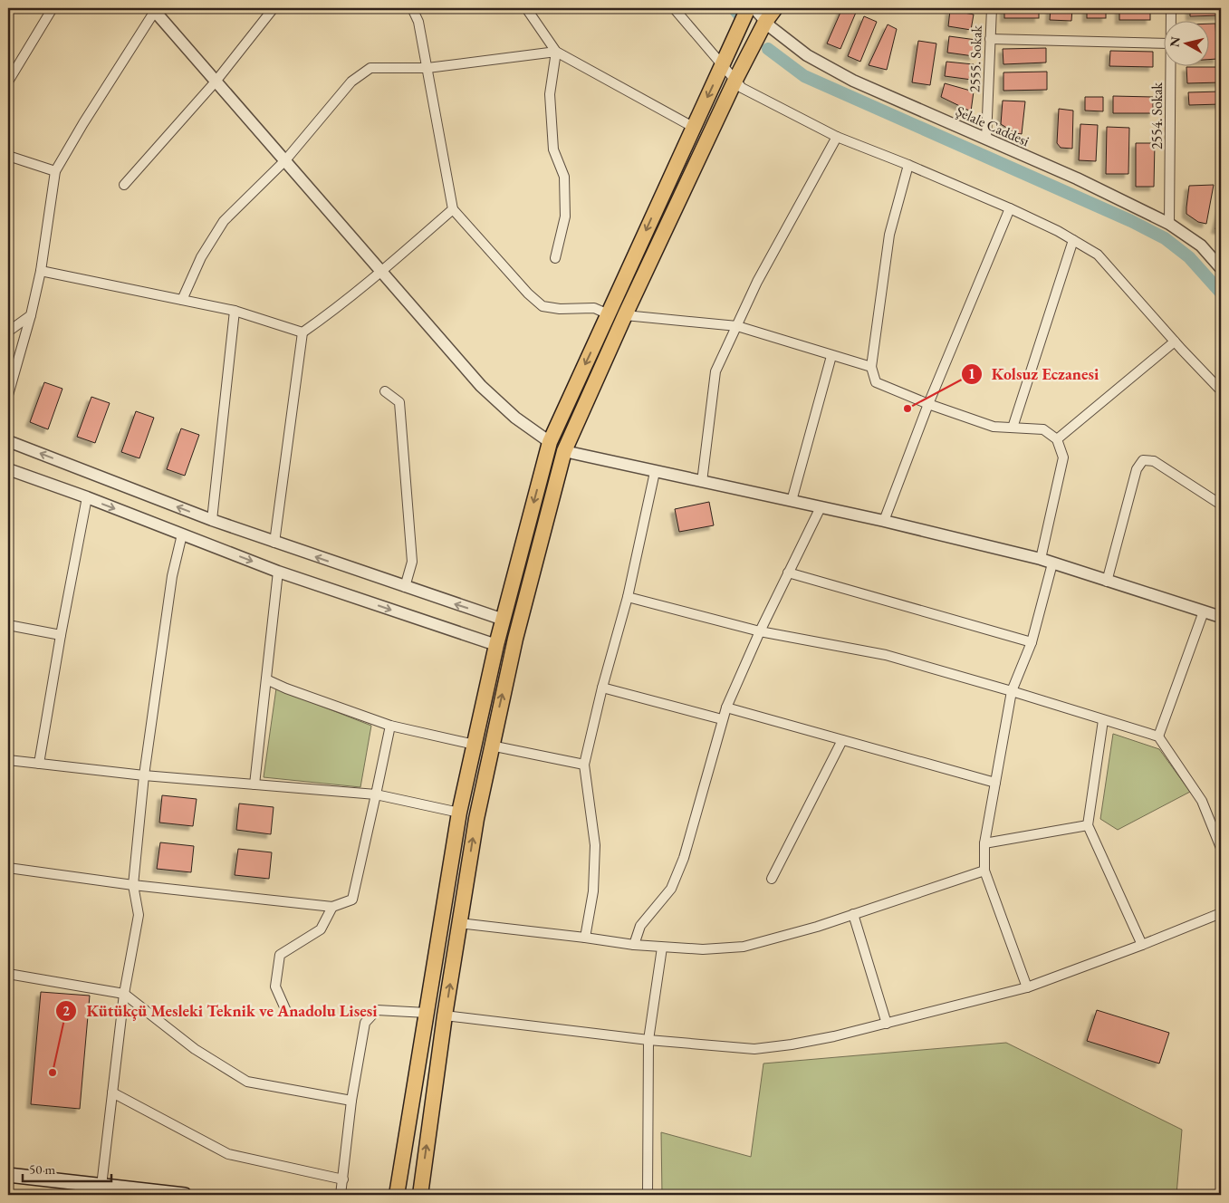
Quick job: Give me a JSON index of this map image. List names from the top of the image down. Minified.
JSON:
{"streets":{"street":["2555. Sokak","2554. Sokak","Şelale Caddesi"]},"crossings":[["2555. Sokak","Şelale Caddesi"],["2554. Sokak","Şelale Caddesi"]],"places":["Kolsuz Eczanesi","Kütükçü Mesleki Teknik ve Anadolu Lisesi"],"scale_bar":"50 m","north":"left"}
